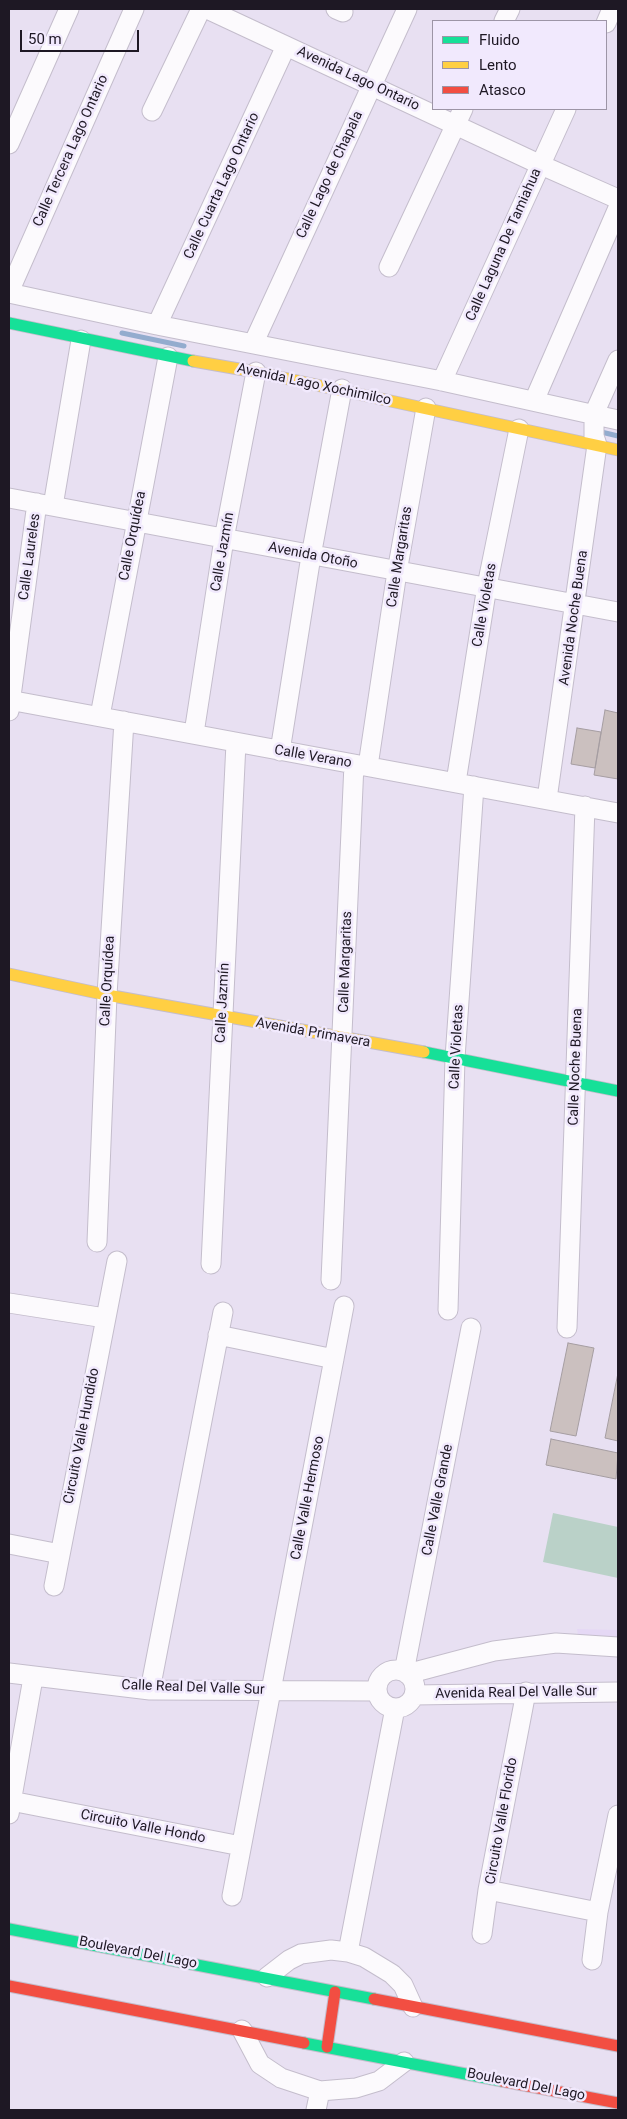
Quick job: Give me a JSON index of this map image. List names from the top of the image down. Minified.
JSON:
{"streets":{"street":["Avenida Lago Ontario","Calle Tercera Lago Ontario","Calle Lago de Chapala","Calle Cuarta Lago Ontario","Calle Laguna De Tamiahua","Avenida Lago Xochimilco","Calle Orquídea","Calle Jazmín","Avenida Otoño","Calle Laureles","Calle Margaritas","Calle Violetas","Avenida Noche Buena","Calle Verano","Avenida Primavera","Calle Noche Buena","Circuito Valle Hundido","Calle Valle Hermoso","Calle Valle Grande","Calle Real Del Valle Sur","Avenida Real Del Valle Sur","Circuito Valle Florido","Circuito Valle Hondo","Boulevard Del Lago"]},"crossings":[["Avenida Lago Ontario","Calle Lago de Chapala"],["Avenida Lago Ontario","Calle Cuarta Lago Ontario"],["Avenida Lago Ontario","Calle Laguna De Tamiahua"],["Calle Tercera Lago Ontario","Avenida Lago Xochimilco"],["Calle Lago de Chapala","Avenida Lago Xochimilco"],["Calle Cuarta Lago Ontario","Avenida Lago Xochimilco"],["Calle Laguna De Tamiahua","Avenida Lago Xochimilco"],["Avenida Lago Xochimilco","Calle Orquídea"],["Avenida Lago Xochimilco","Calle Jazmín"],["Avenida Lago Xochimilco","Calle Laureles"],["Avenida Lago Xochimilco","Calle Margaritas"],["Avenida Lago Xochimilco","Calle Violetas"],["Avenida Lago Xochimilco","Avenida Noche Buena"],["Calle Orquídea","Avenida Otoño"],["Calle Orquídea","Calle Verano"],["Calle Orquídea","Avenida Primavera"],["Calle Jazmín","Avenida Otoño"],["Calle Jazmín","Calle Verano"],["Calle Jazmín","Avenida Primavera"],["Avenida Otoño","Calle Laureles"],["Avenida Otoño","Calle Margaritas"],["Avenida Otoño","Calle Violetas"],["Avenida Otoño","Avenida Noche Buena"],["Calle Laureles","Calle Verano"],["Calle Margaritas","Calle Verano"],["Calle Margaritas","Avenida Primavera"],["Calle Violetas","Calle Verano"],["Calle Violetas","Avenida Primavera"],["Avenida Noche Buena","Calle Verano"],["Calle Verano","Calle Noche Buena"],["Avenida Primavera","Calle Noche Buena"],["Calle Valle Hermoso","Calle Real Del Valle Sur"],["Calle Valle Grande","Calle Real Del Valle Sur"],["Calle Valle Grande","Avenida Real Del Valle Sur"],["Calle Real Del Valle Sur","Avenida Real Del Valle Sur"],["Calle Real Del Valle Sur","Circuito Valle Hondo"],["Avenida Real Del Valle Sur","Circuito Valle Florido"]],"legend":["Fluido","Lento","Atasco"],"scale_bar":"50 m"}
